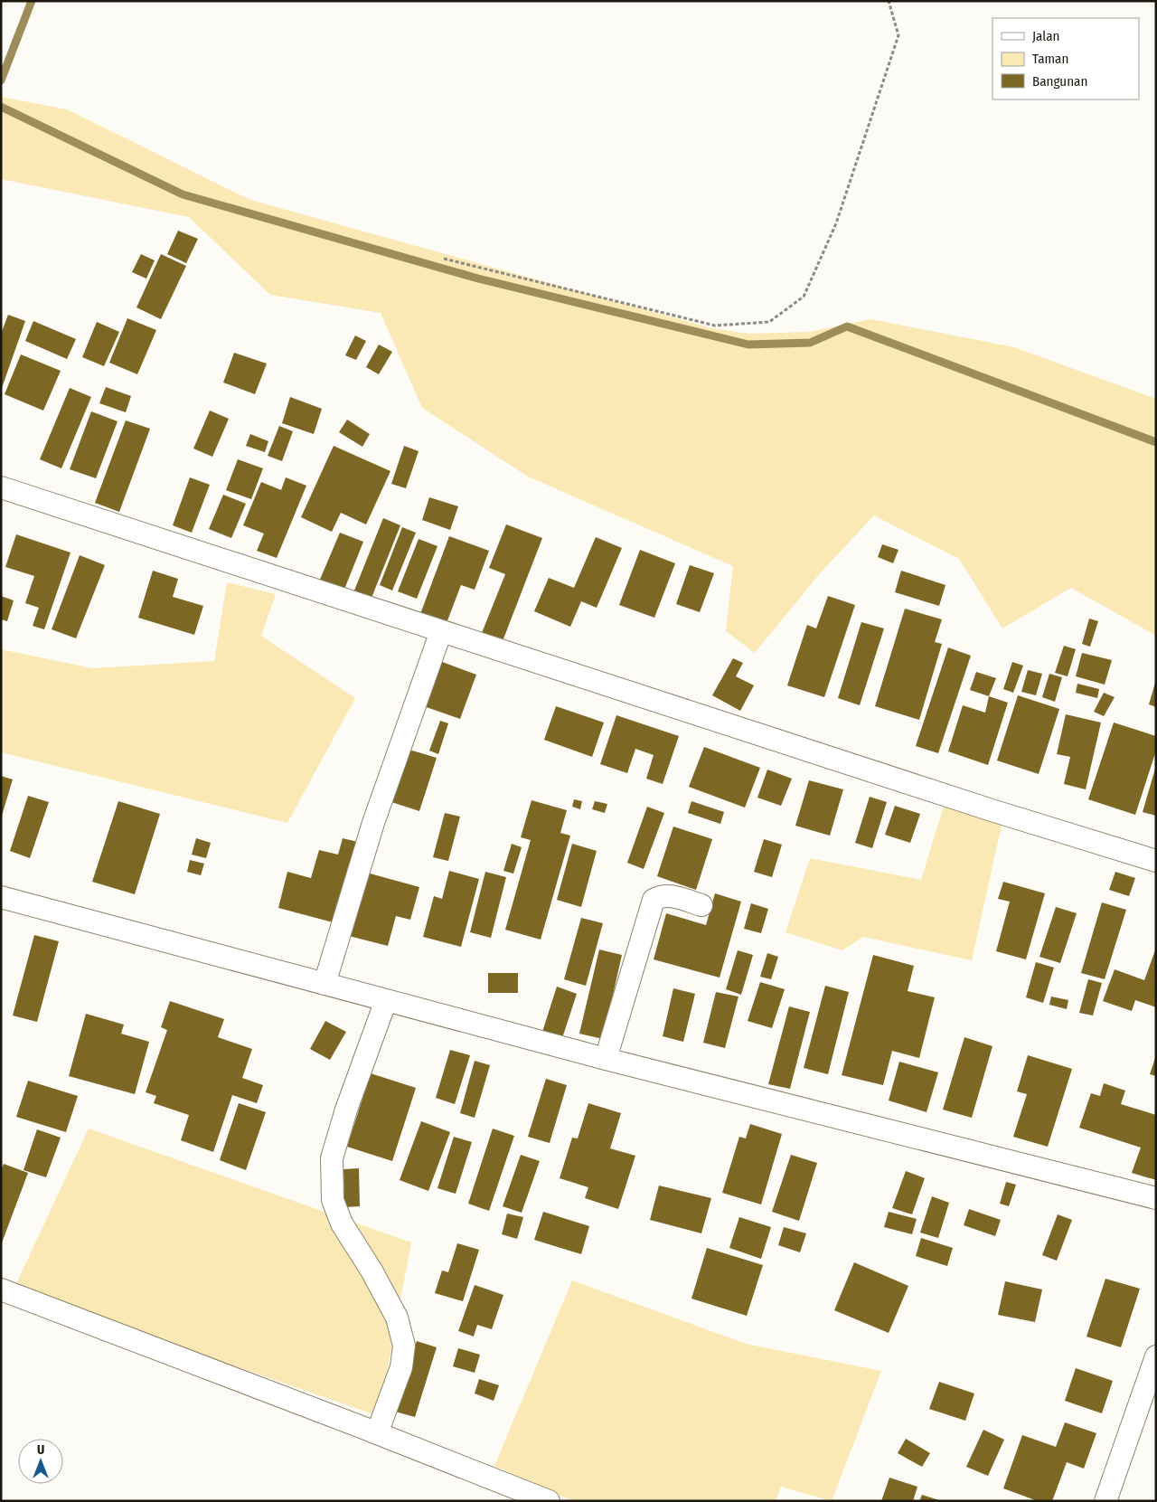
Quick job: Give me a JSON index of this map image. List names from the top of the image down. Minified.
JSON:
{"legend":["Jalan","Taman","Bangunan"],"north":"top"}
